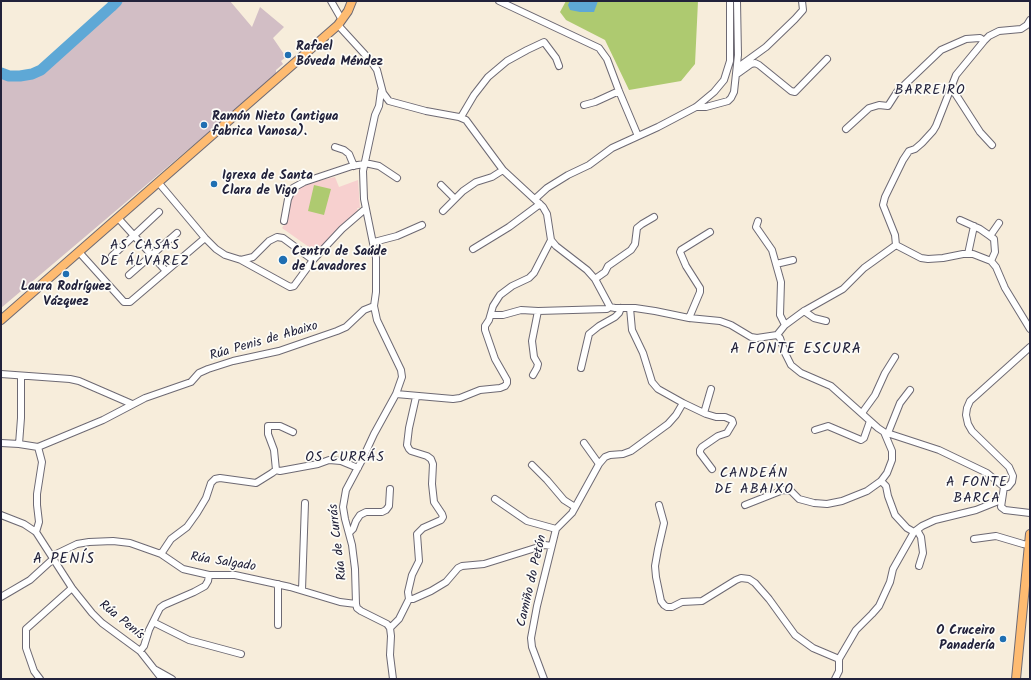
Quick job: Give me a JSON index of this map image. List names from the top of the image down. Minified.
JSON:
{"streets":{"street":["Rúa Penis de Abaixo","Rúa de Currás","Rúa Salgado","Camiño do Petón","Rúa Penís"]},"crossings":[["Rúa Penis de Abaixo","Rúa de Currás"],["Rúa de Currás","Rúa Salgado"],["Rúa Salgado","Rúa Penís"]],"districts":["BARREIRO","AS CASAS DE ÁLVAREZ","A FONTE ESCURA","OS CURRÁS","CANDEÁN DE ABAIXO","A FONTE BARCA","A PENÍS"],"places":["Rafael Bóveda Méndez","Ramón Nieto (antigua fabrica Vanosa).","Igrexa de Santa Clara de Vigo","Centro de Saúde de Lavadores","Laura Rodríguez Vázquez","O Cruceiro Panadería"]}
